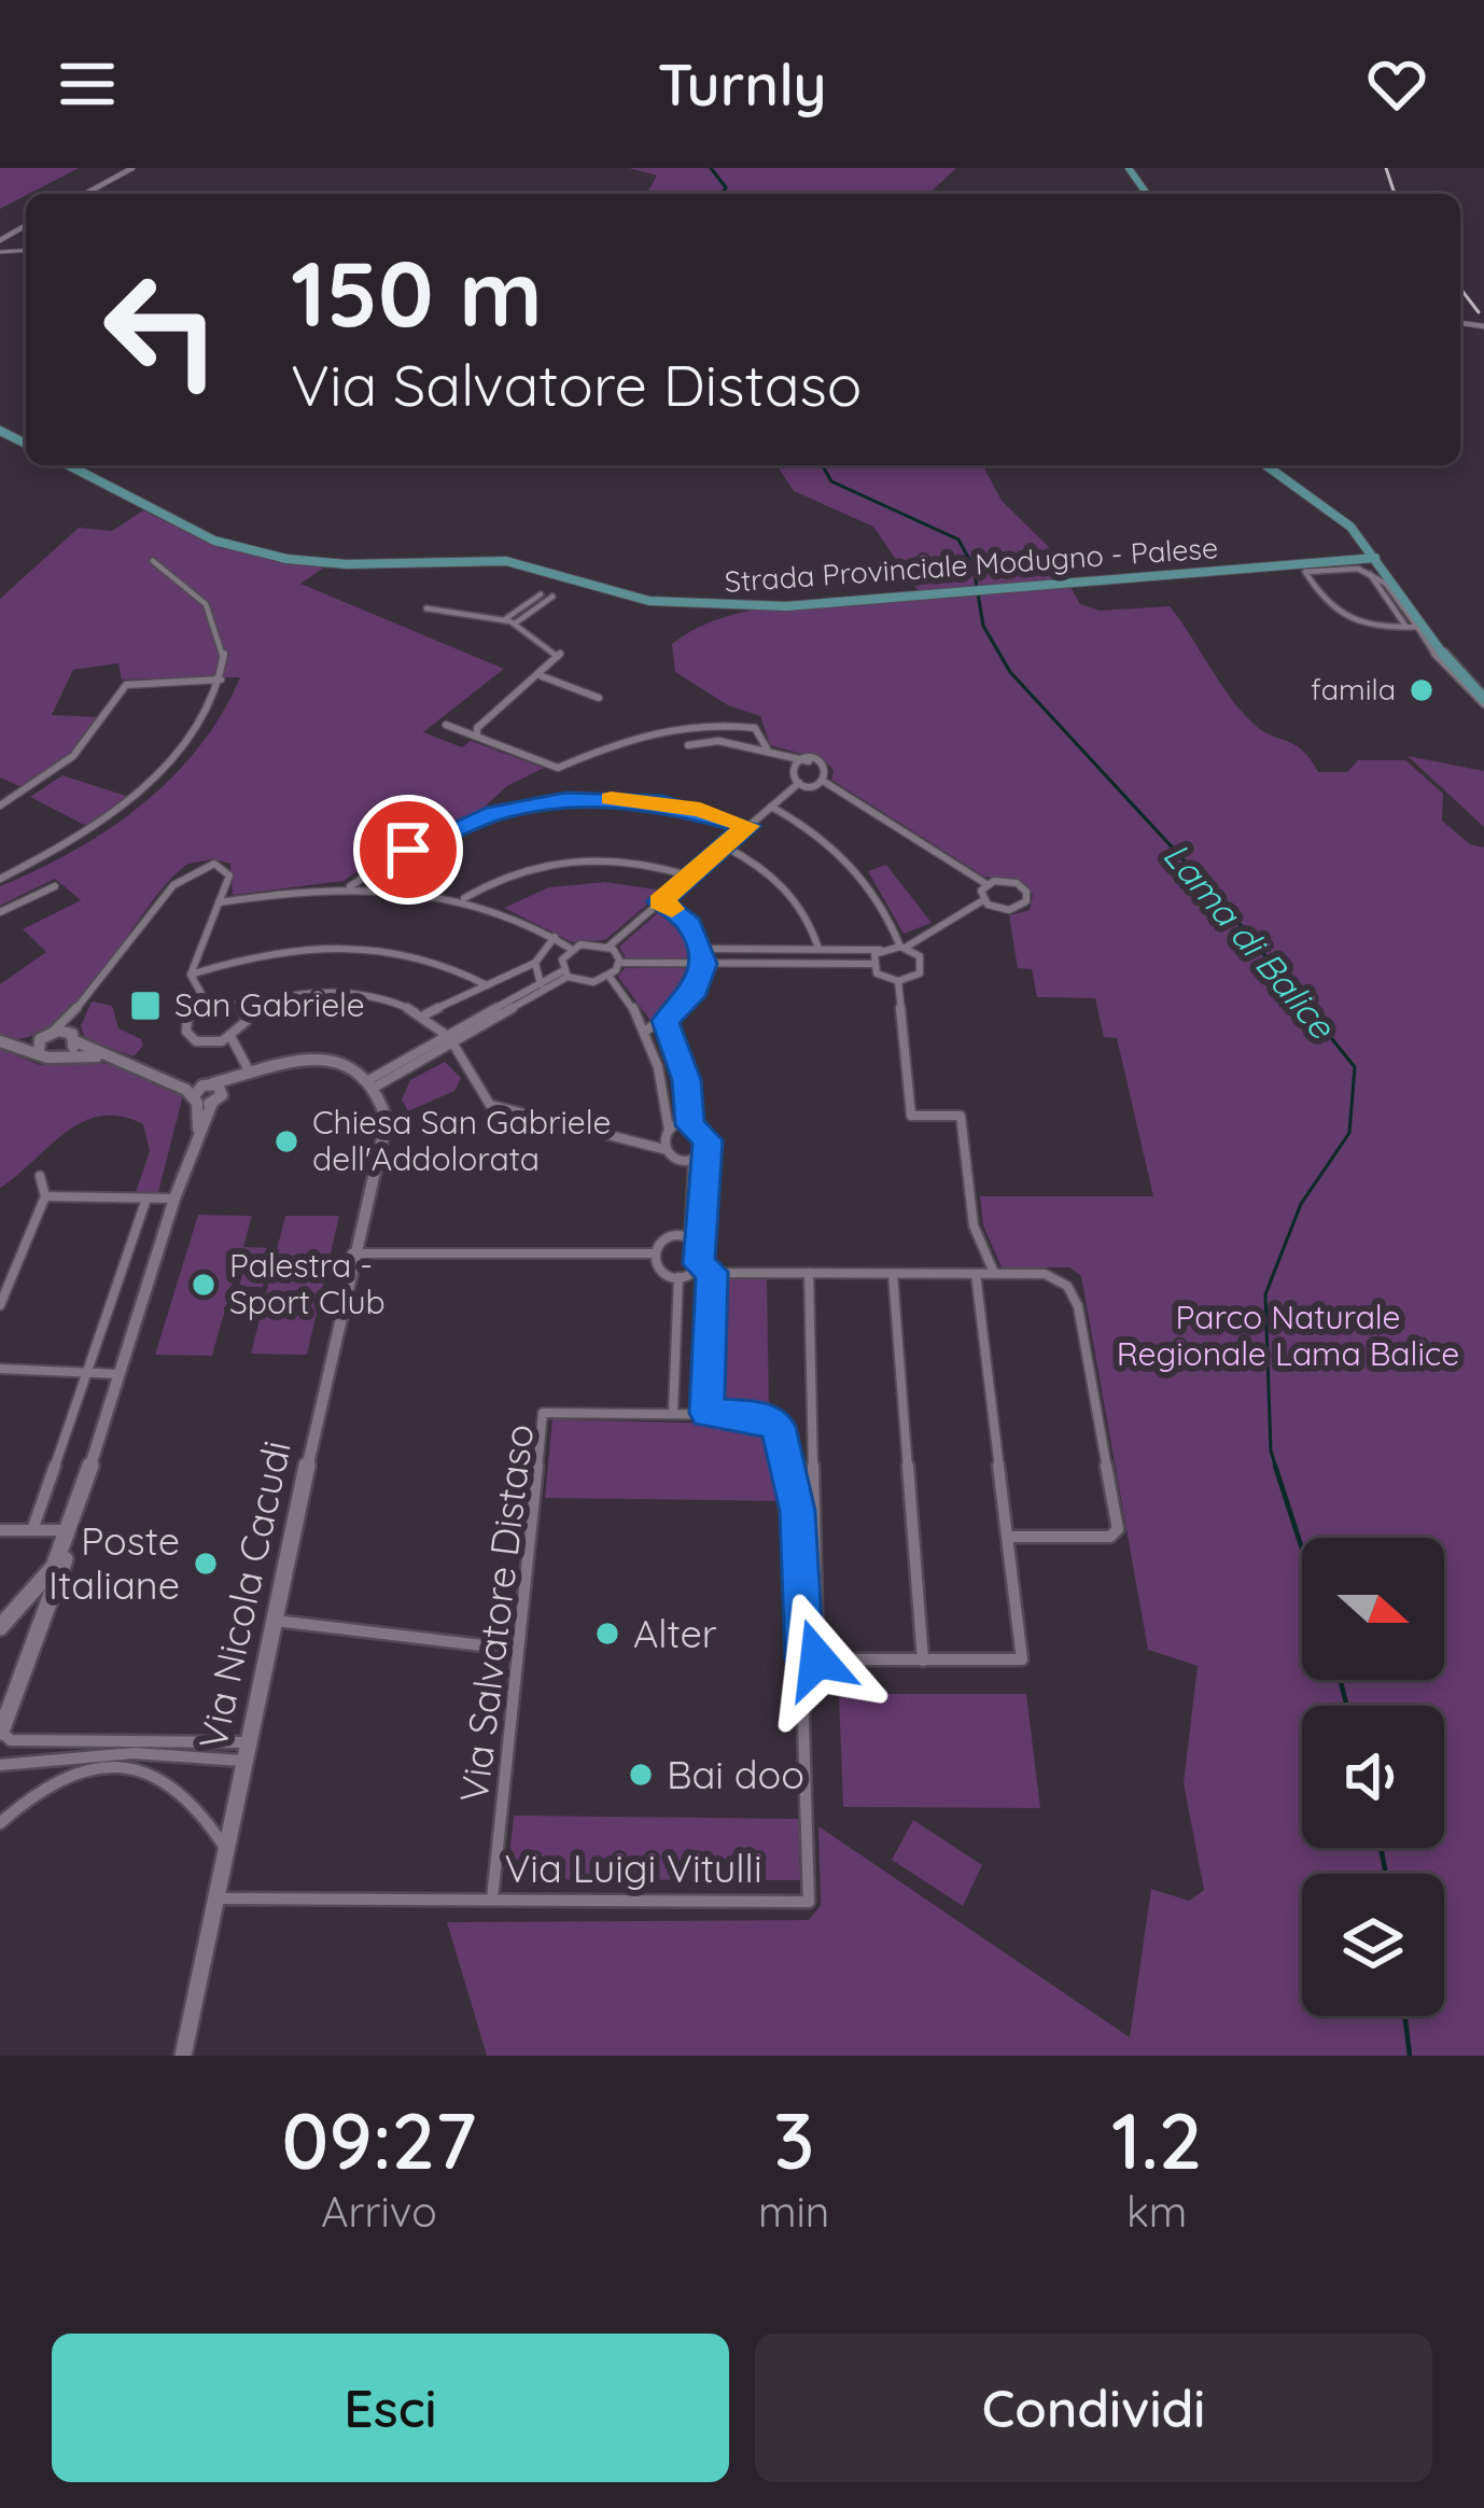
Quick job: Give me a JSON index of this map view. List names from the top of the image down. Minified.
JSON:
{"streets":{"main road":["Strada Provinciale Modugno - Palese"],"street":["Via Nicola Cacudi","Via Salvatore Distaso","Via Luigi Vitulli"]},"crossings":[["Via Nicola Cacudi","Via Luigi Vitulli"],["Via Salvatore Distaso","Via Luigi Vitulli"]],"water":["Lama di Balice"],"parks":["Parco Naturale Regionale Lama Balice"],"places":{"other":["famila","Chiesa San Gabriele dell'Addolorata","Palestra - Sport Club","Poste Italiane","Alter","Bai doo"],"transit":["San Gabriele"]},"north":"right","page":{"header":"Turnly","turn":["150 m","Via Salvatore Distaso"],"eta":["09:27","Arrivo","3","min","1.2","km"],"buttons":["Esci","Condividi"]}}
